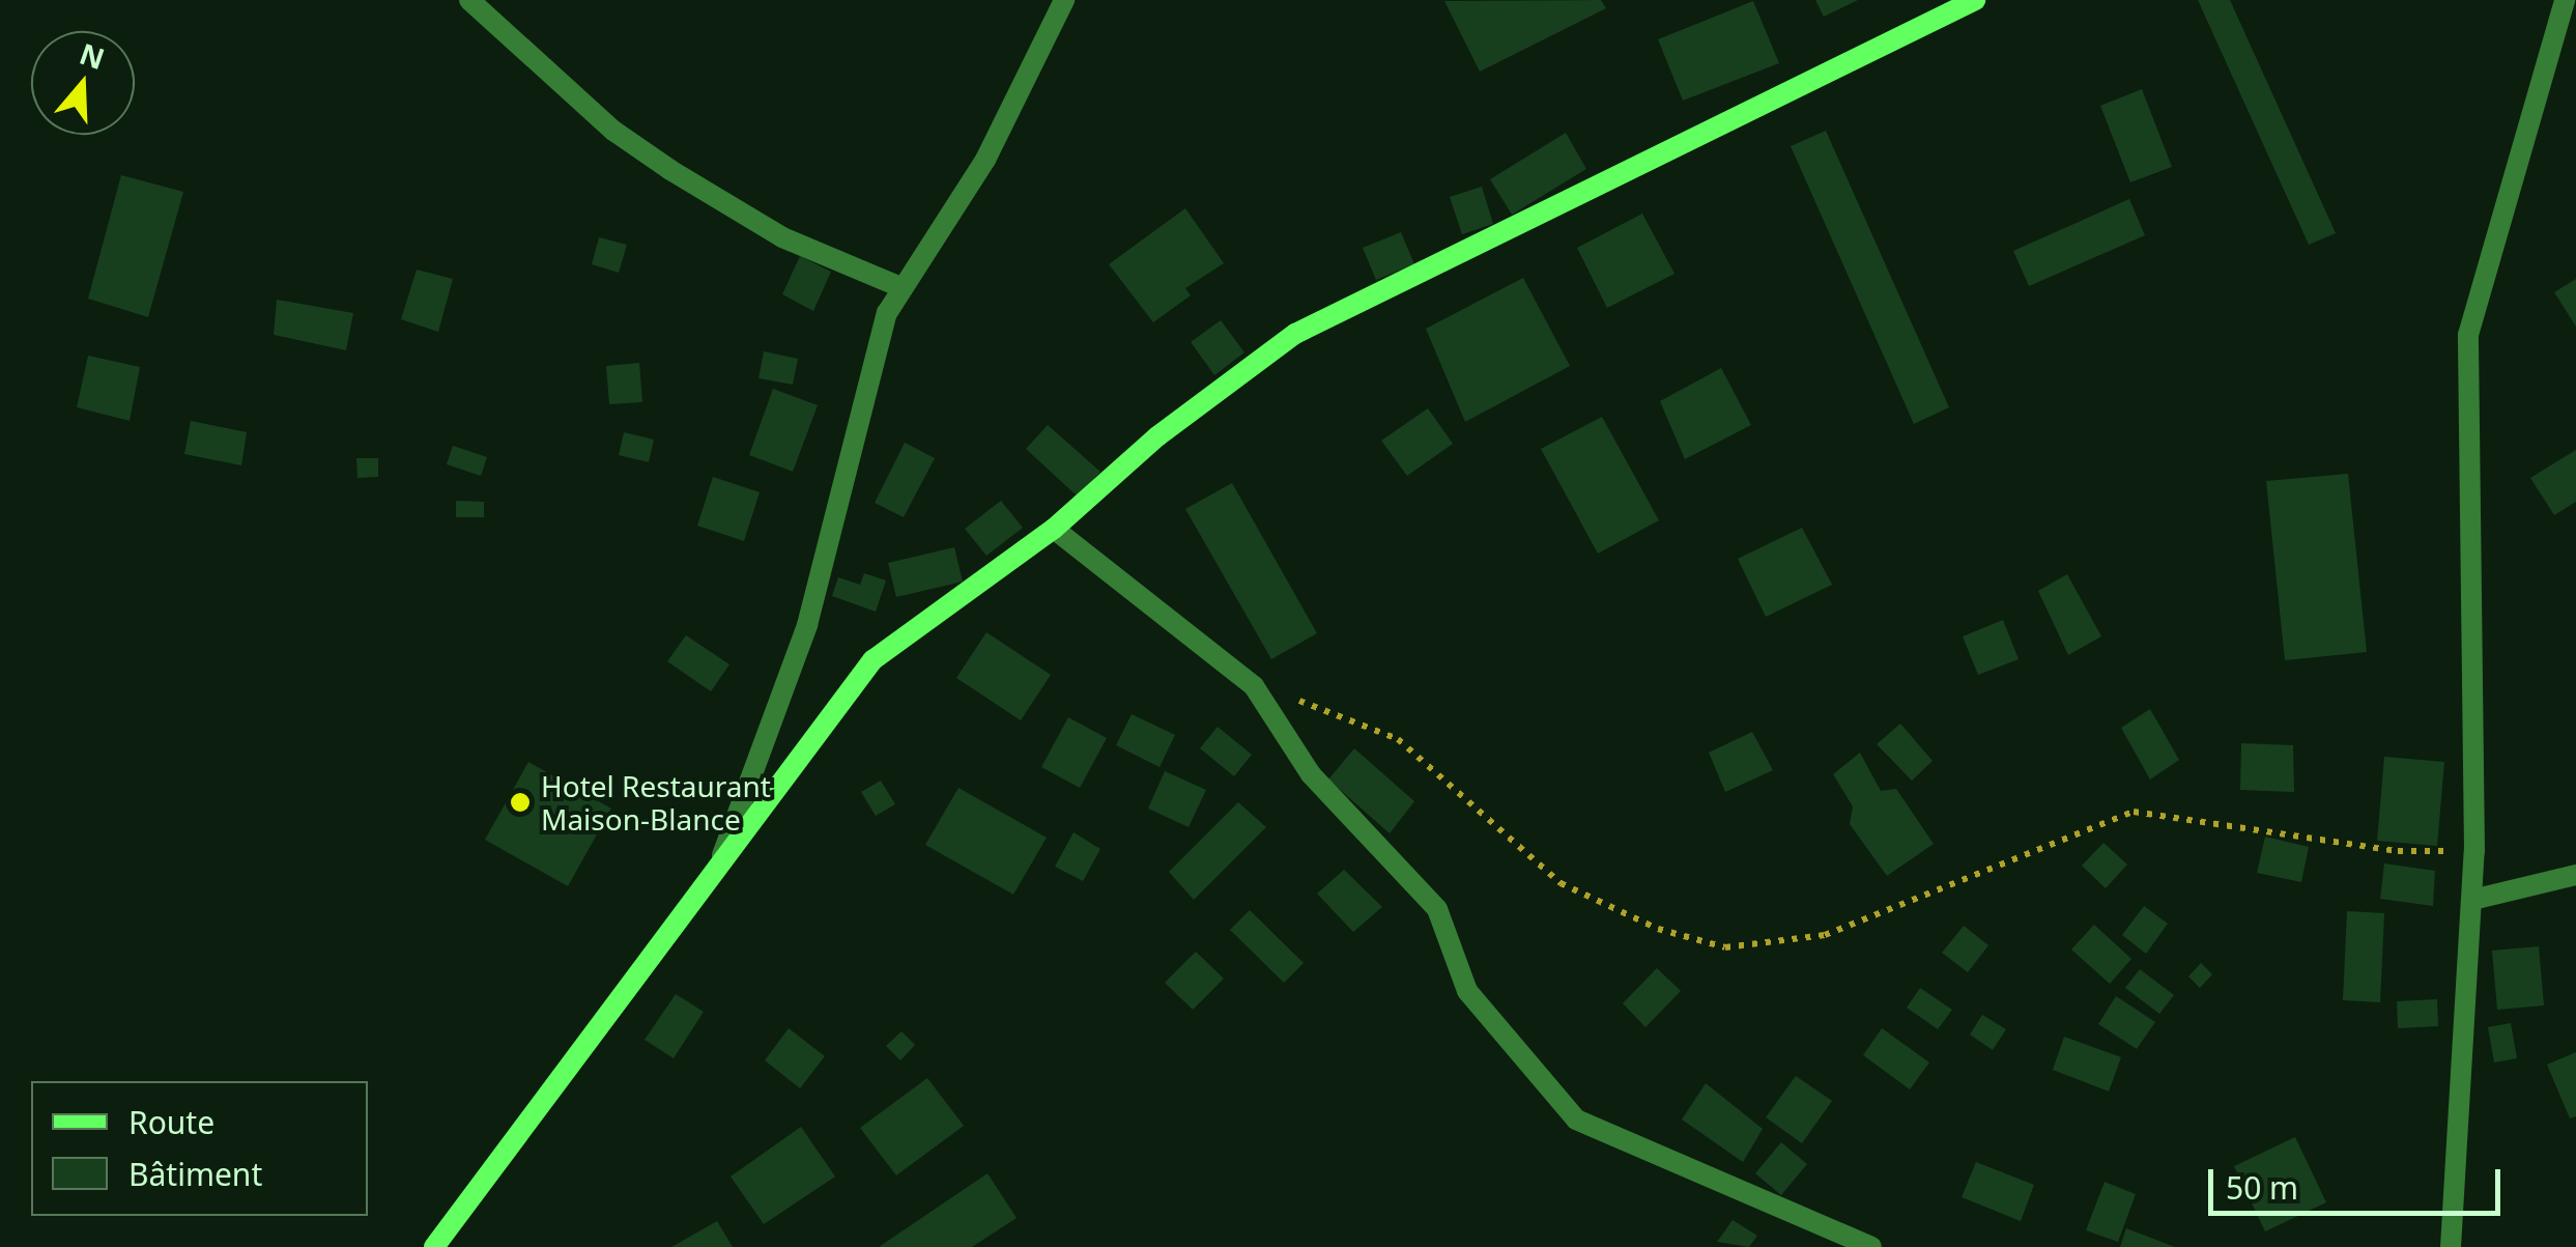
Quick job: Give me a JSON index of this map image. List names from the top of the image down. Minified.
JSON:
{"places":["Hotel Restaurant Maison-Blance"],"legend":["Route","Bâtiment"],"scale_bar":"50 m","north":"top"}
